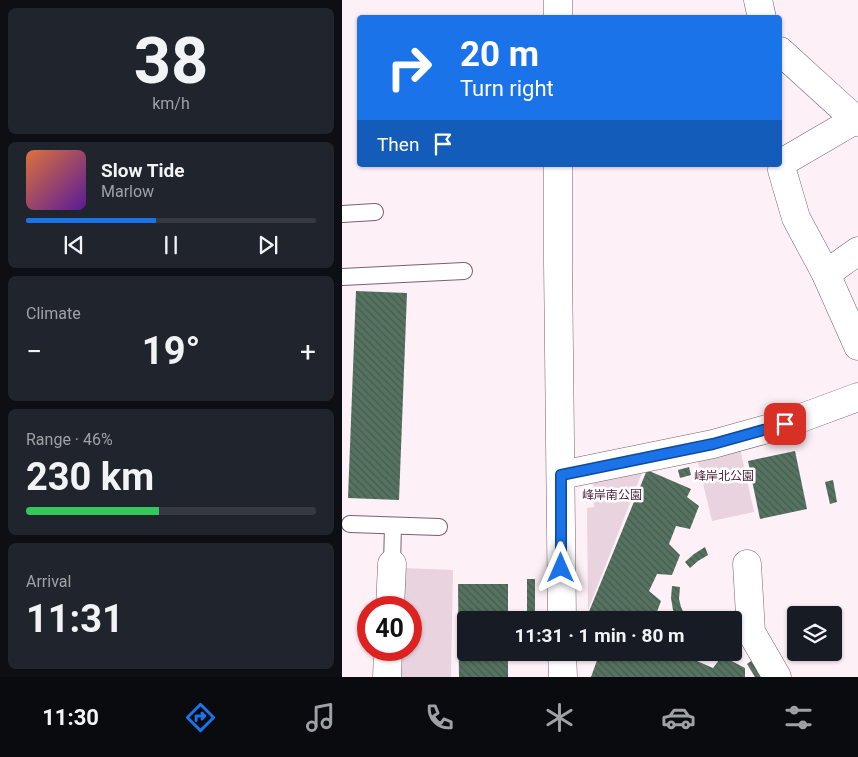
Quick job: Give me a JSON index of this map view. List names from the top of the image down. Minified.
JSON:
{"parks":["峰岸北公園","峰岸南公園"],"page":{"tile":[["38","km/h"],"Climate",["Range · 46%","230 km"],["Arrival","11:31"]],"turn":["20 m","Turn right"],"then":"Then","song":["Slow Tide","Marlow"],"heat":["−","19°","+"],"limit":"40","trip":"11:31 · 1 min · 80 m","tabs":"11:30"}}
